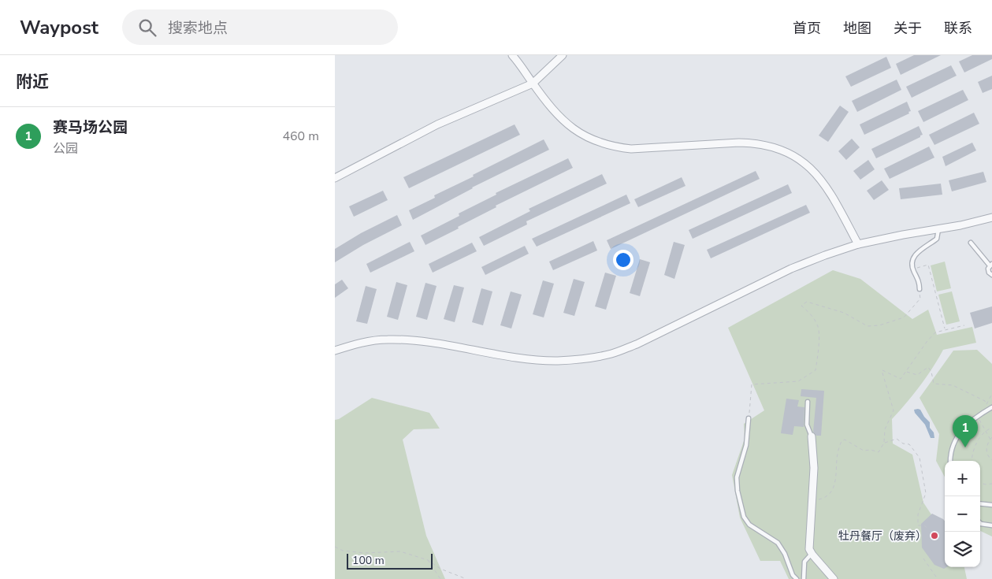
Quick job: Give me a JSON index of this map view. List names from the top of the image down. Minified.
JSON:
{"places":["牡丹餐厅（废弃）"],"scale_bar":"100 m","page":{"header":"Waypost","search":"搜索地点","nav":["首页","地图","关于","联系"],"heading":"附近","list":[{"mark":"1","name":"赛马场公园","note":"公园","value":"460 m"}],"pins":"1","map_buttons":["+","−"],"scale":"100 m"}}
